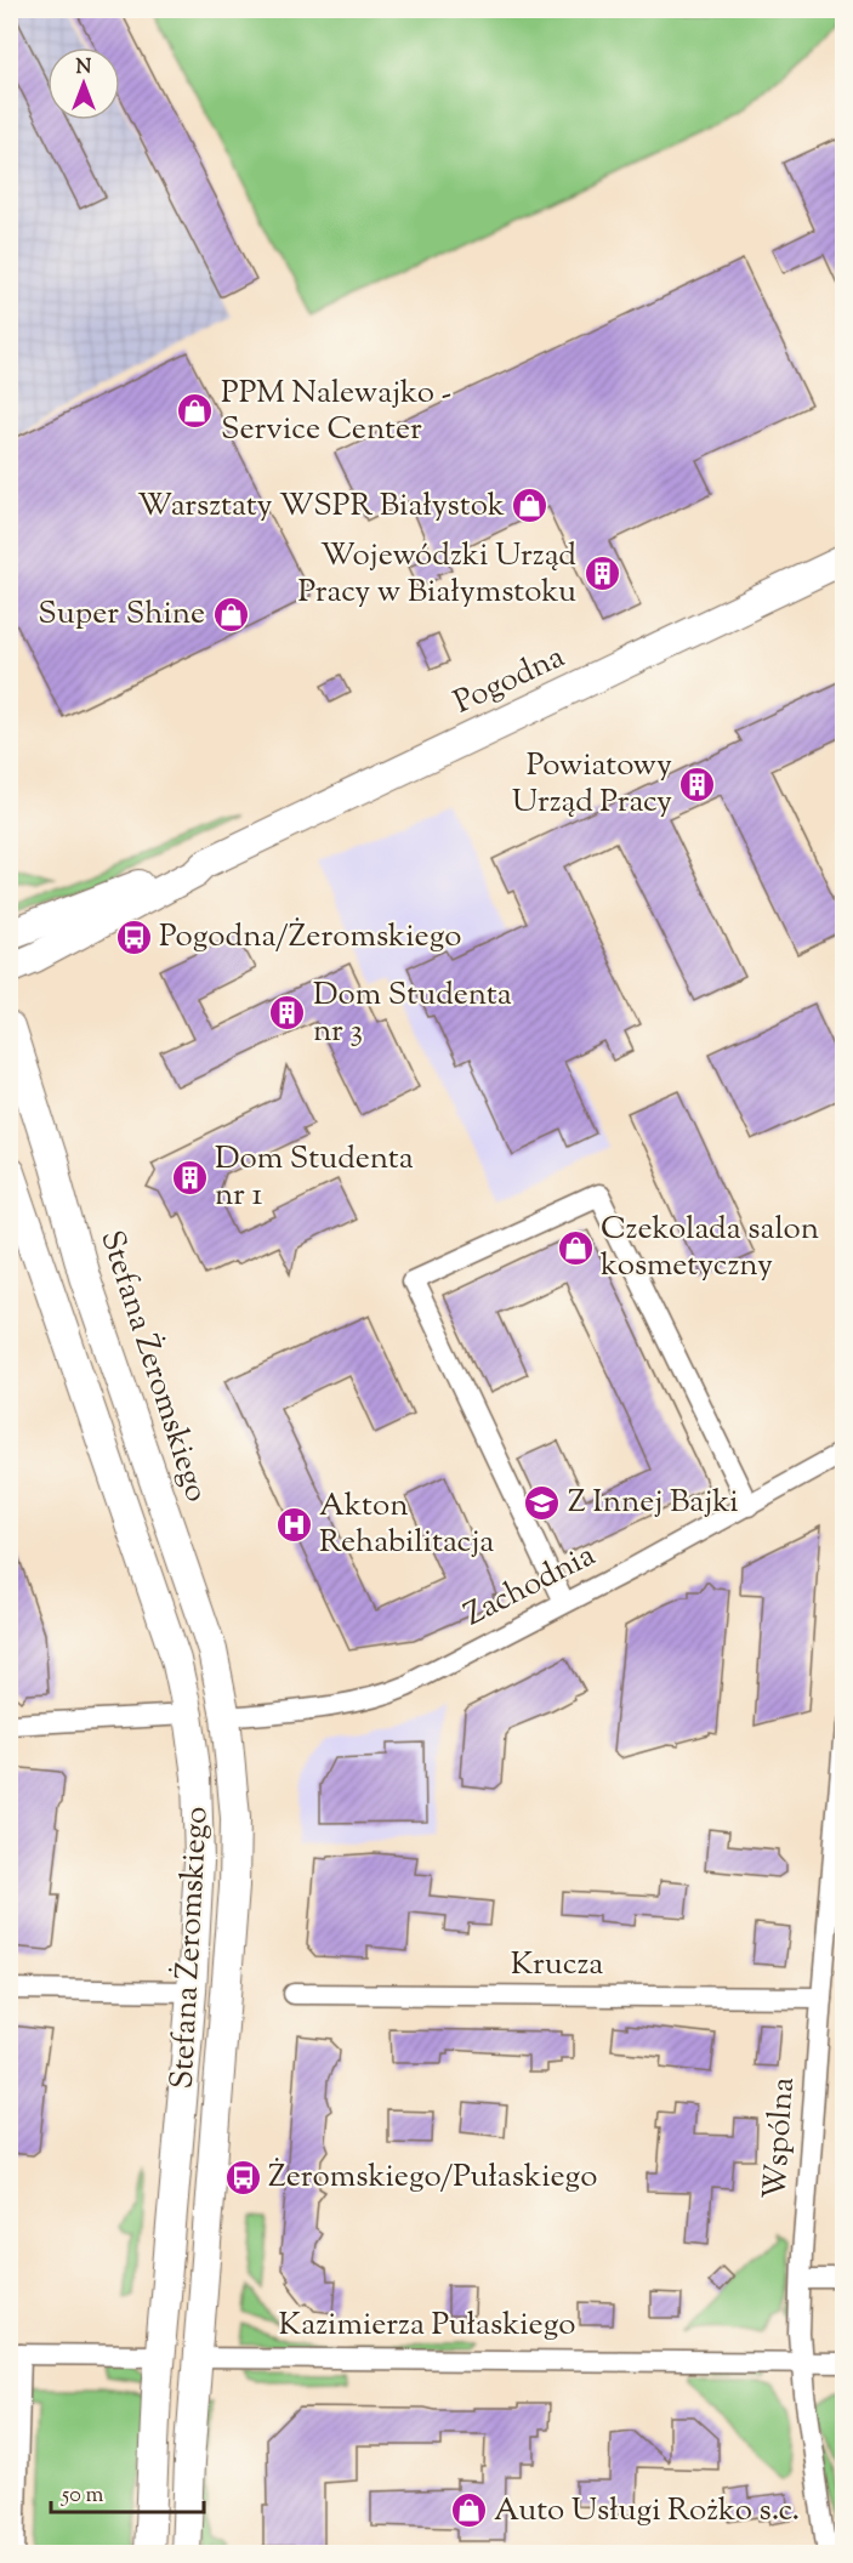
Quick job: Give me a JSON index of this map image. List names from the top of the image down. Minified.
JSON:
{"streets":{"main road":["Pogodna","Stefana Żeromskiego","Kazimierza Pułaskiego"],"street":["Zachodnia","Krucza","Wspólna"]},"crossings":[["Stefana Żeromskiego","Zachodnia"],["Stefana Żeromskiego","Kazimierza Pułaskiego"],["Krucza","Wspólna"],["Wspólna","Kazimierza Pułaskiego"]],"places":{"shop":["PPM Nalewajko - Service Center","Warsztaty WSPR Białystok","Super Shine","Czekolada salon kosmetyczny","Auto Usługi Rożko s.c."],"building":["Wojewódzki Urząd Pracy w Białymstoku","Powiatowy Urząd Pracy","Dom Studenta nr 3","Dom Studenta nr 1"],"bus stop":["Pogodna/Żeromskiego","Żeromskiego/Pułaskiego"],"school or university":["Z Innej Bajki"],"hospital":["Akton Rehabilitacja"]},"scale_bar":"50 m","north":"top"}
